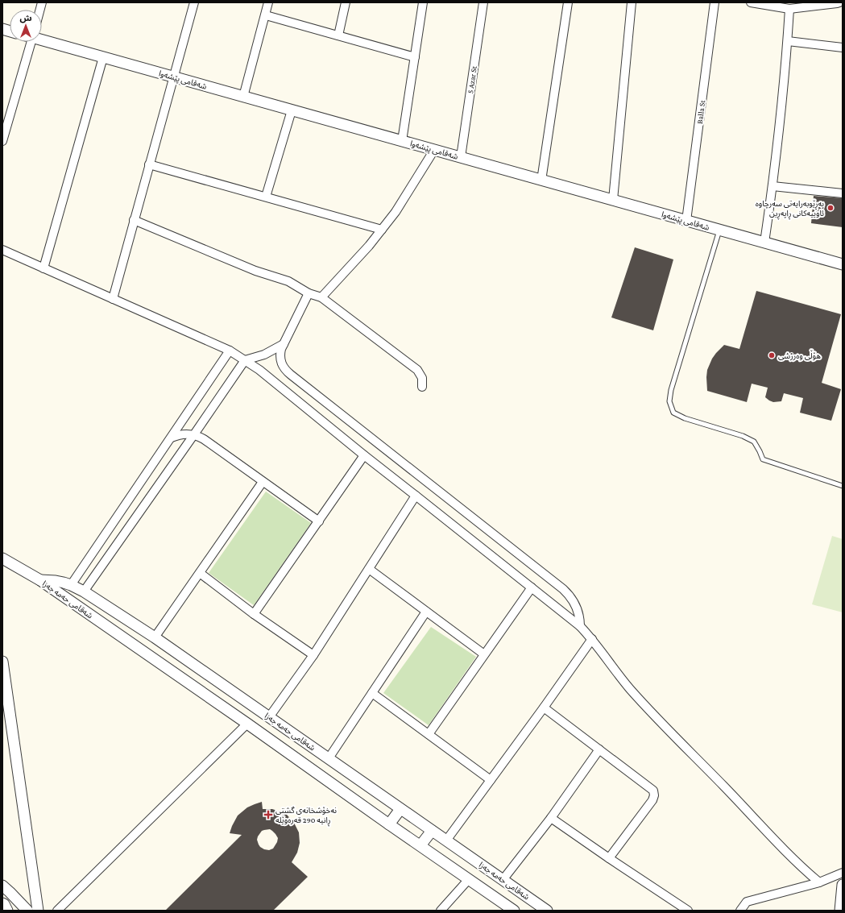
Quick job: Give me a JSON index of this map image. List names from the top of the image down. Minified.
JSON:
{"streets":{"street":["شەقامی پێشەوا","5 Azar St","Balla St","شەقامی حەمە جەزا"]},"crossings":[["شەقامی پێشەوا","5 Azar St"],["شەقامی پێشەوا","Balla St"]],"places":{"other":["بەڕێوبەرایەتی سەرچاوە ئاوییەکانی ڕاپەڕین","هۆڵی وەرزشی"],"health":["نەخۆشخانەی گشتی ڕانیە 290 قەرەوێلە"]},"north":"top"}
